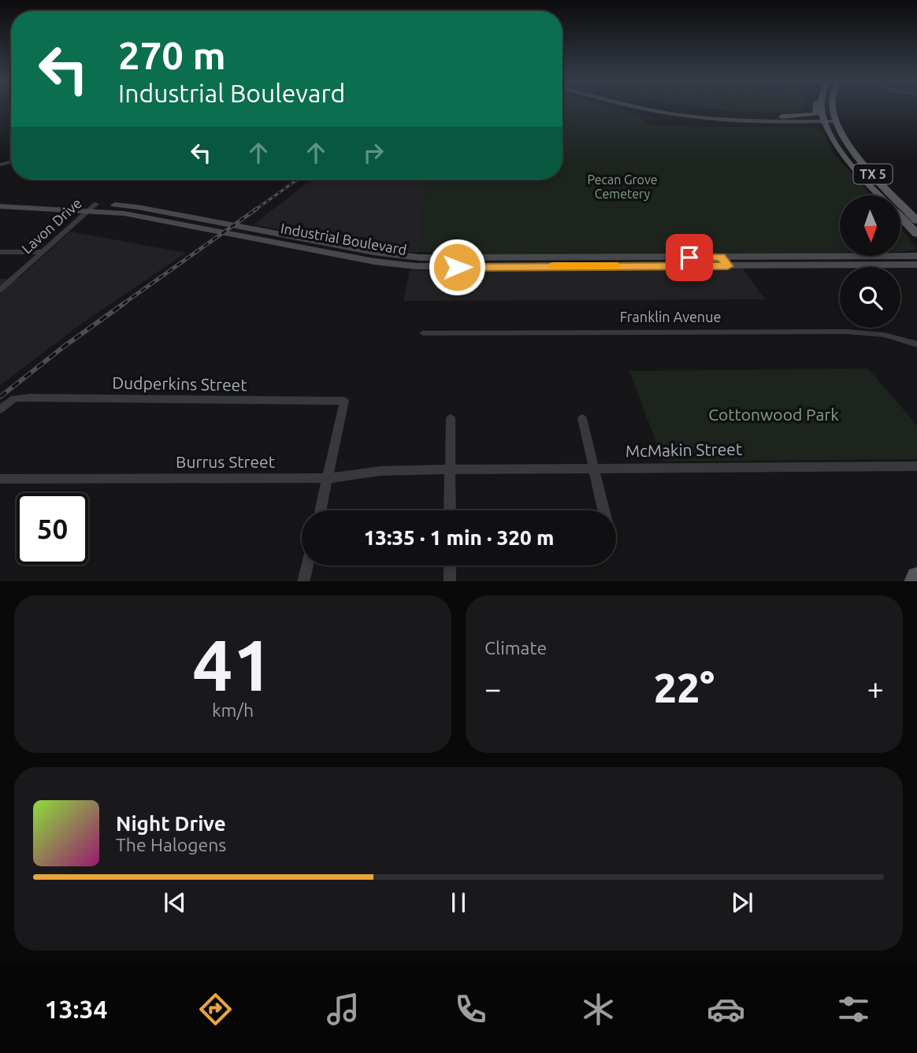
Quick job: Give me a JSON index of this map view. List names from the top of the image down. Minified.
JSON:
{"streets":{"main road":["TX 5","Industrial Boulevard"],"street":["Lavon Drive","Franklin Avenue","Dudperkins Street","McMakin Street","Burrus Street"]},"crossings":[["Lavon Drive","Industrial Boulevard"],["Dudperkins Street","Burrus Street"],["McMakin Street","Burrus Street"]],"parks":["Pecan Grove Cemetery","Cottonwood Park"],"north":"bottom","page":{"turn":["270 m","Industrial Boulevard"],"limit":"50","trip":"13:35 · 1 min · 320 m","tile":[["41","km/h"],"Climate"],"heat":["−","22°","+"],"song":["Night Drive","The Halogens"],"tabs":"13:34"}}
